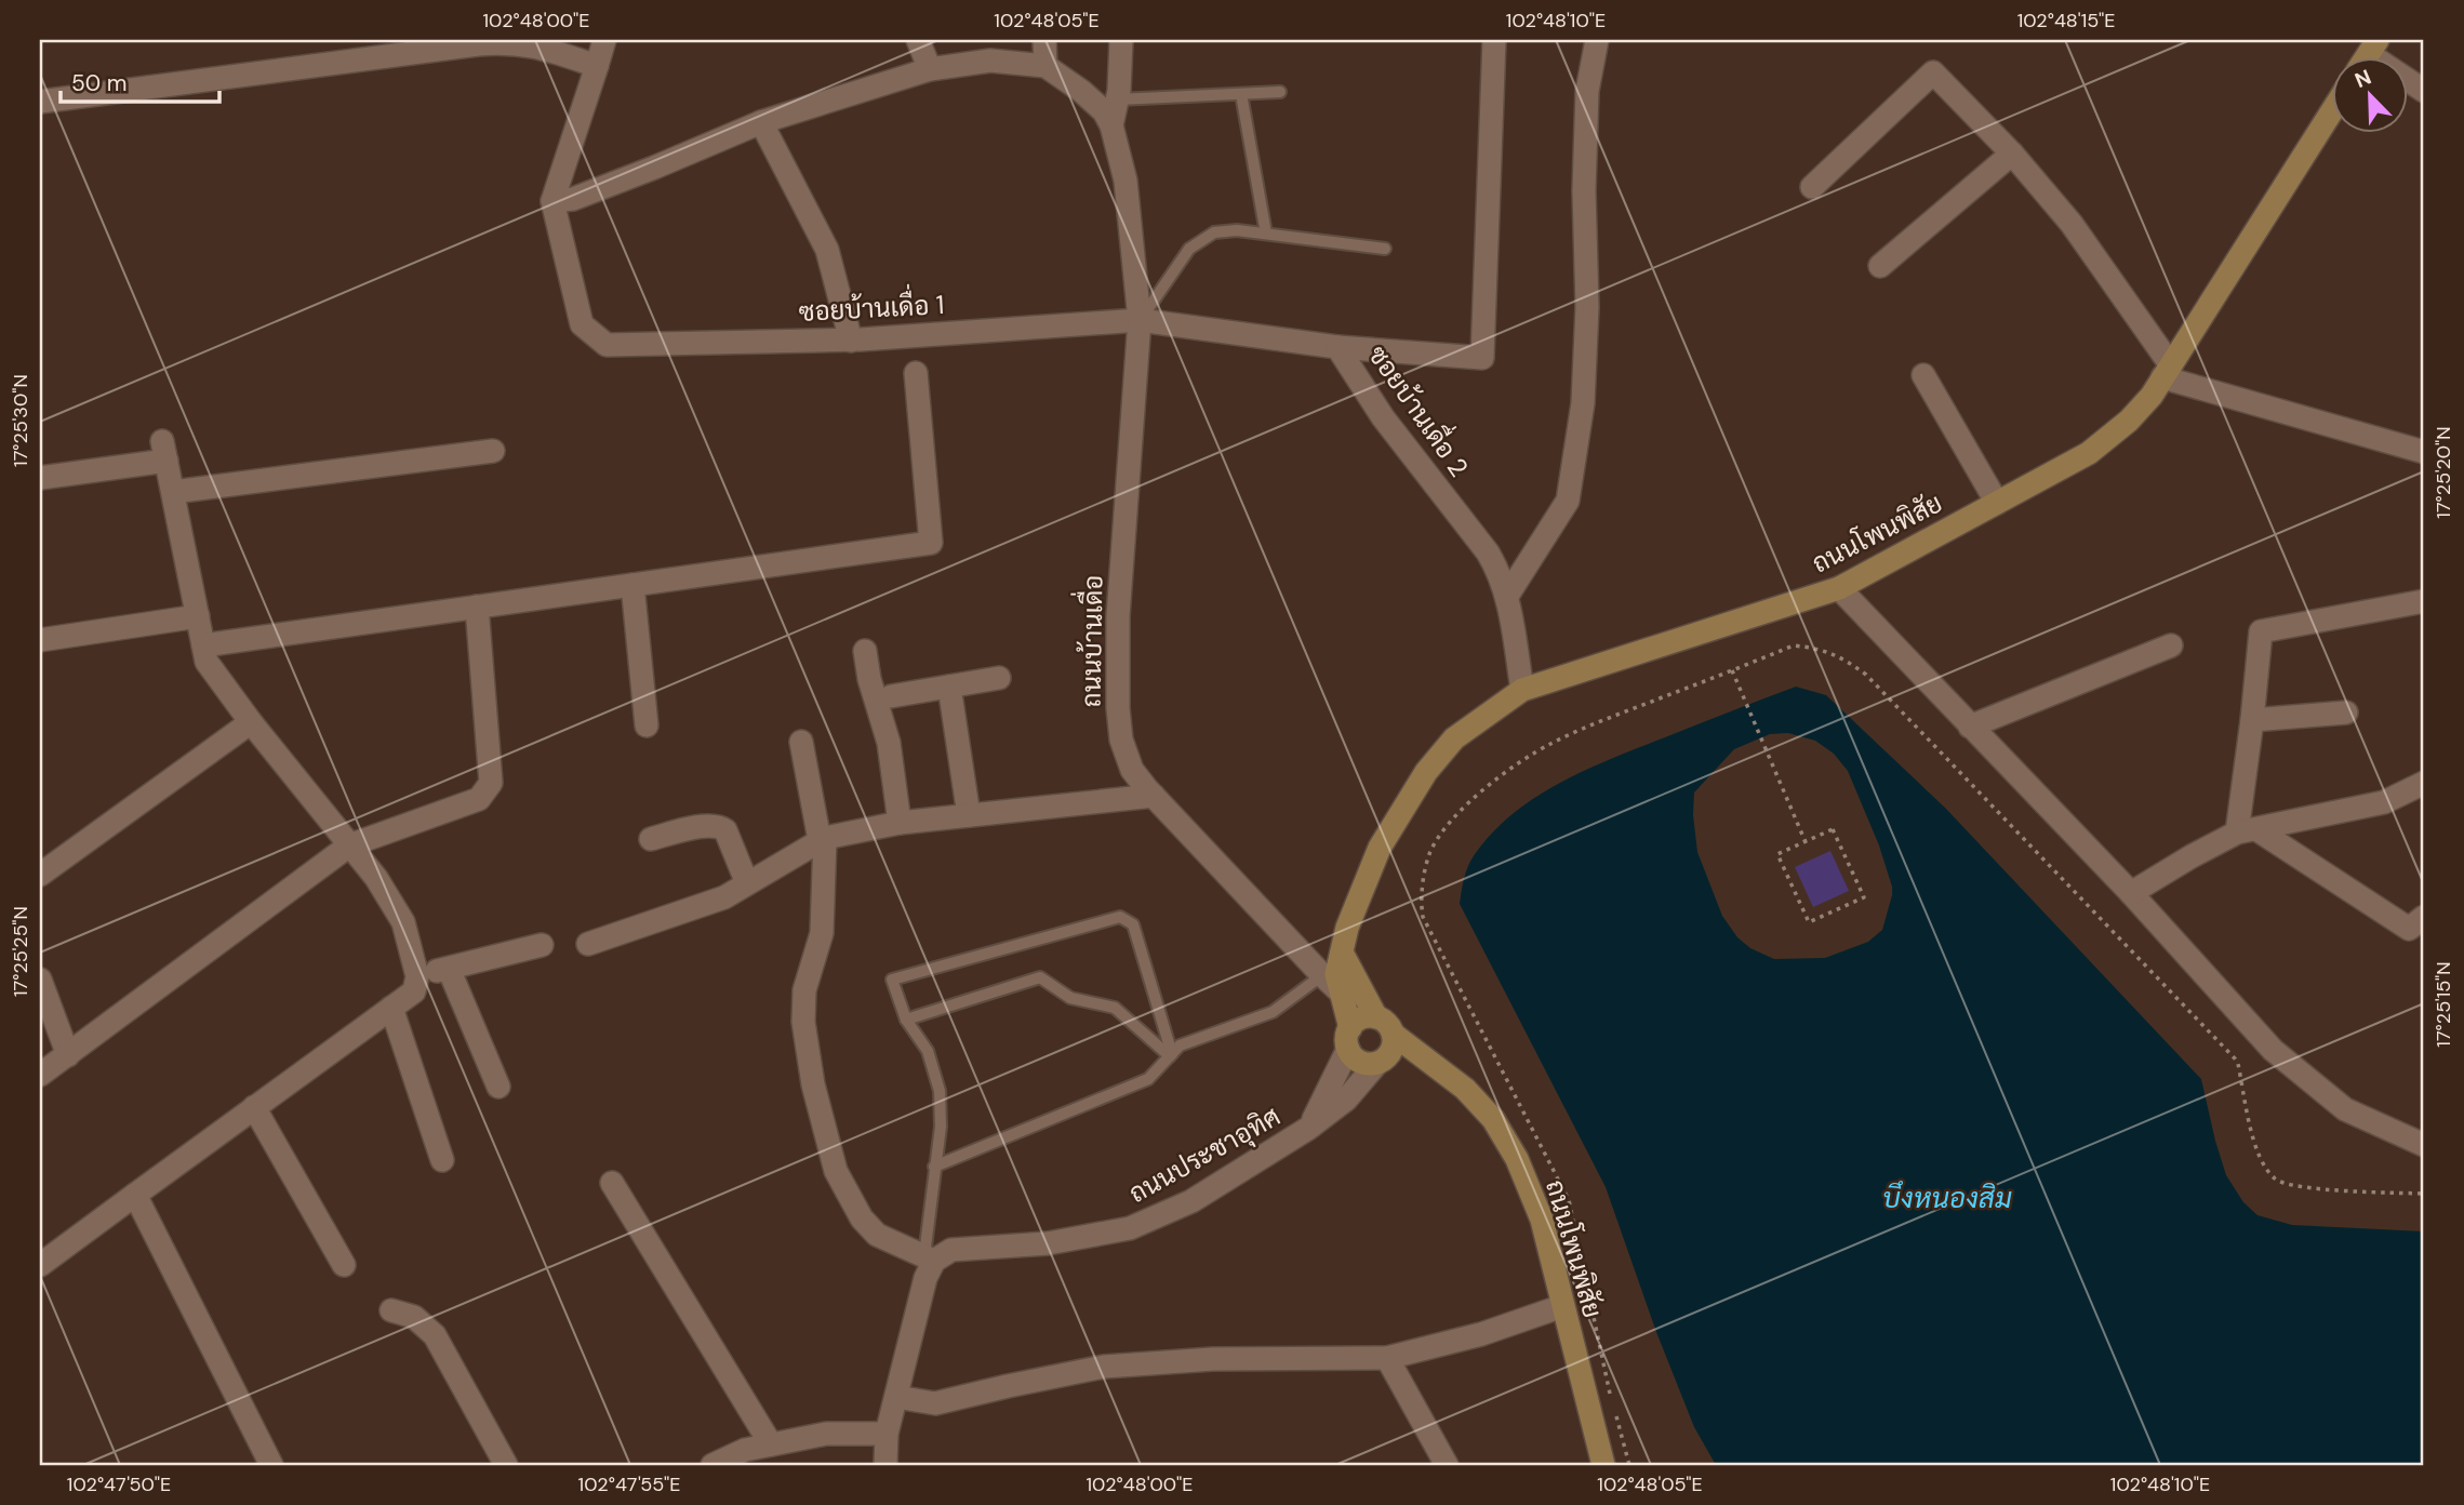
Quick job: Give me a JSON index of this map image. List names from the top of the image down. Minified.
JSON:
{"streets":{"street":["ซอยบ้านเดื่อ 1","ซอยบ้านเดื่อ 2","ถนนโพนพิสัย","ถนนบ้านเดื่อ","ถนนประชาอุทิศ"]},"crossings":[["ซอยบ้านเดื่อ 1","ซอยบ้านเดื่อ 2"],["ซอยบ้านเดื่อ 1","ถนนบ้านเดื่อ"],["ซอยบ้านเดื่อ 2","ถนนโพนพิสัย"],["ซอยบ้านเดื่อ 2","ถนนบ้านเดื่อ"],["ถนนโพนพิสัย","ถนนบ้านเดื่อ"],["ถนนโพนพิสัย","ถนนประชาอุทิศ"],["ถนนบ้านเดื่อ","ถนนประชาอุทิศ"]],"water":["บึงหนองสิม"],"scale_bar":"50 m","north":"top left","coordinates":["102°48'00\"E","102°48'05\"E","102°48'10\"E","102°48'15\"E","17°25'30\"N","17°25'20\"N","17°25'25\"N","17°25'15\"N","102°47'50\"E","102°47'55\"E"]}
